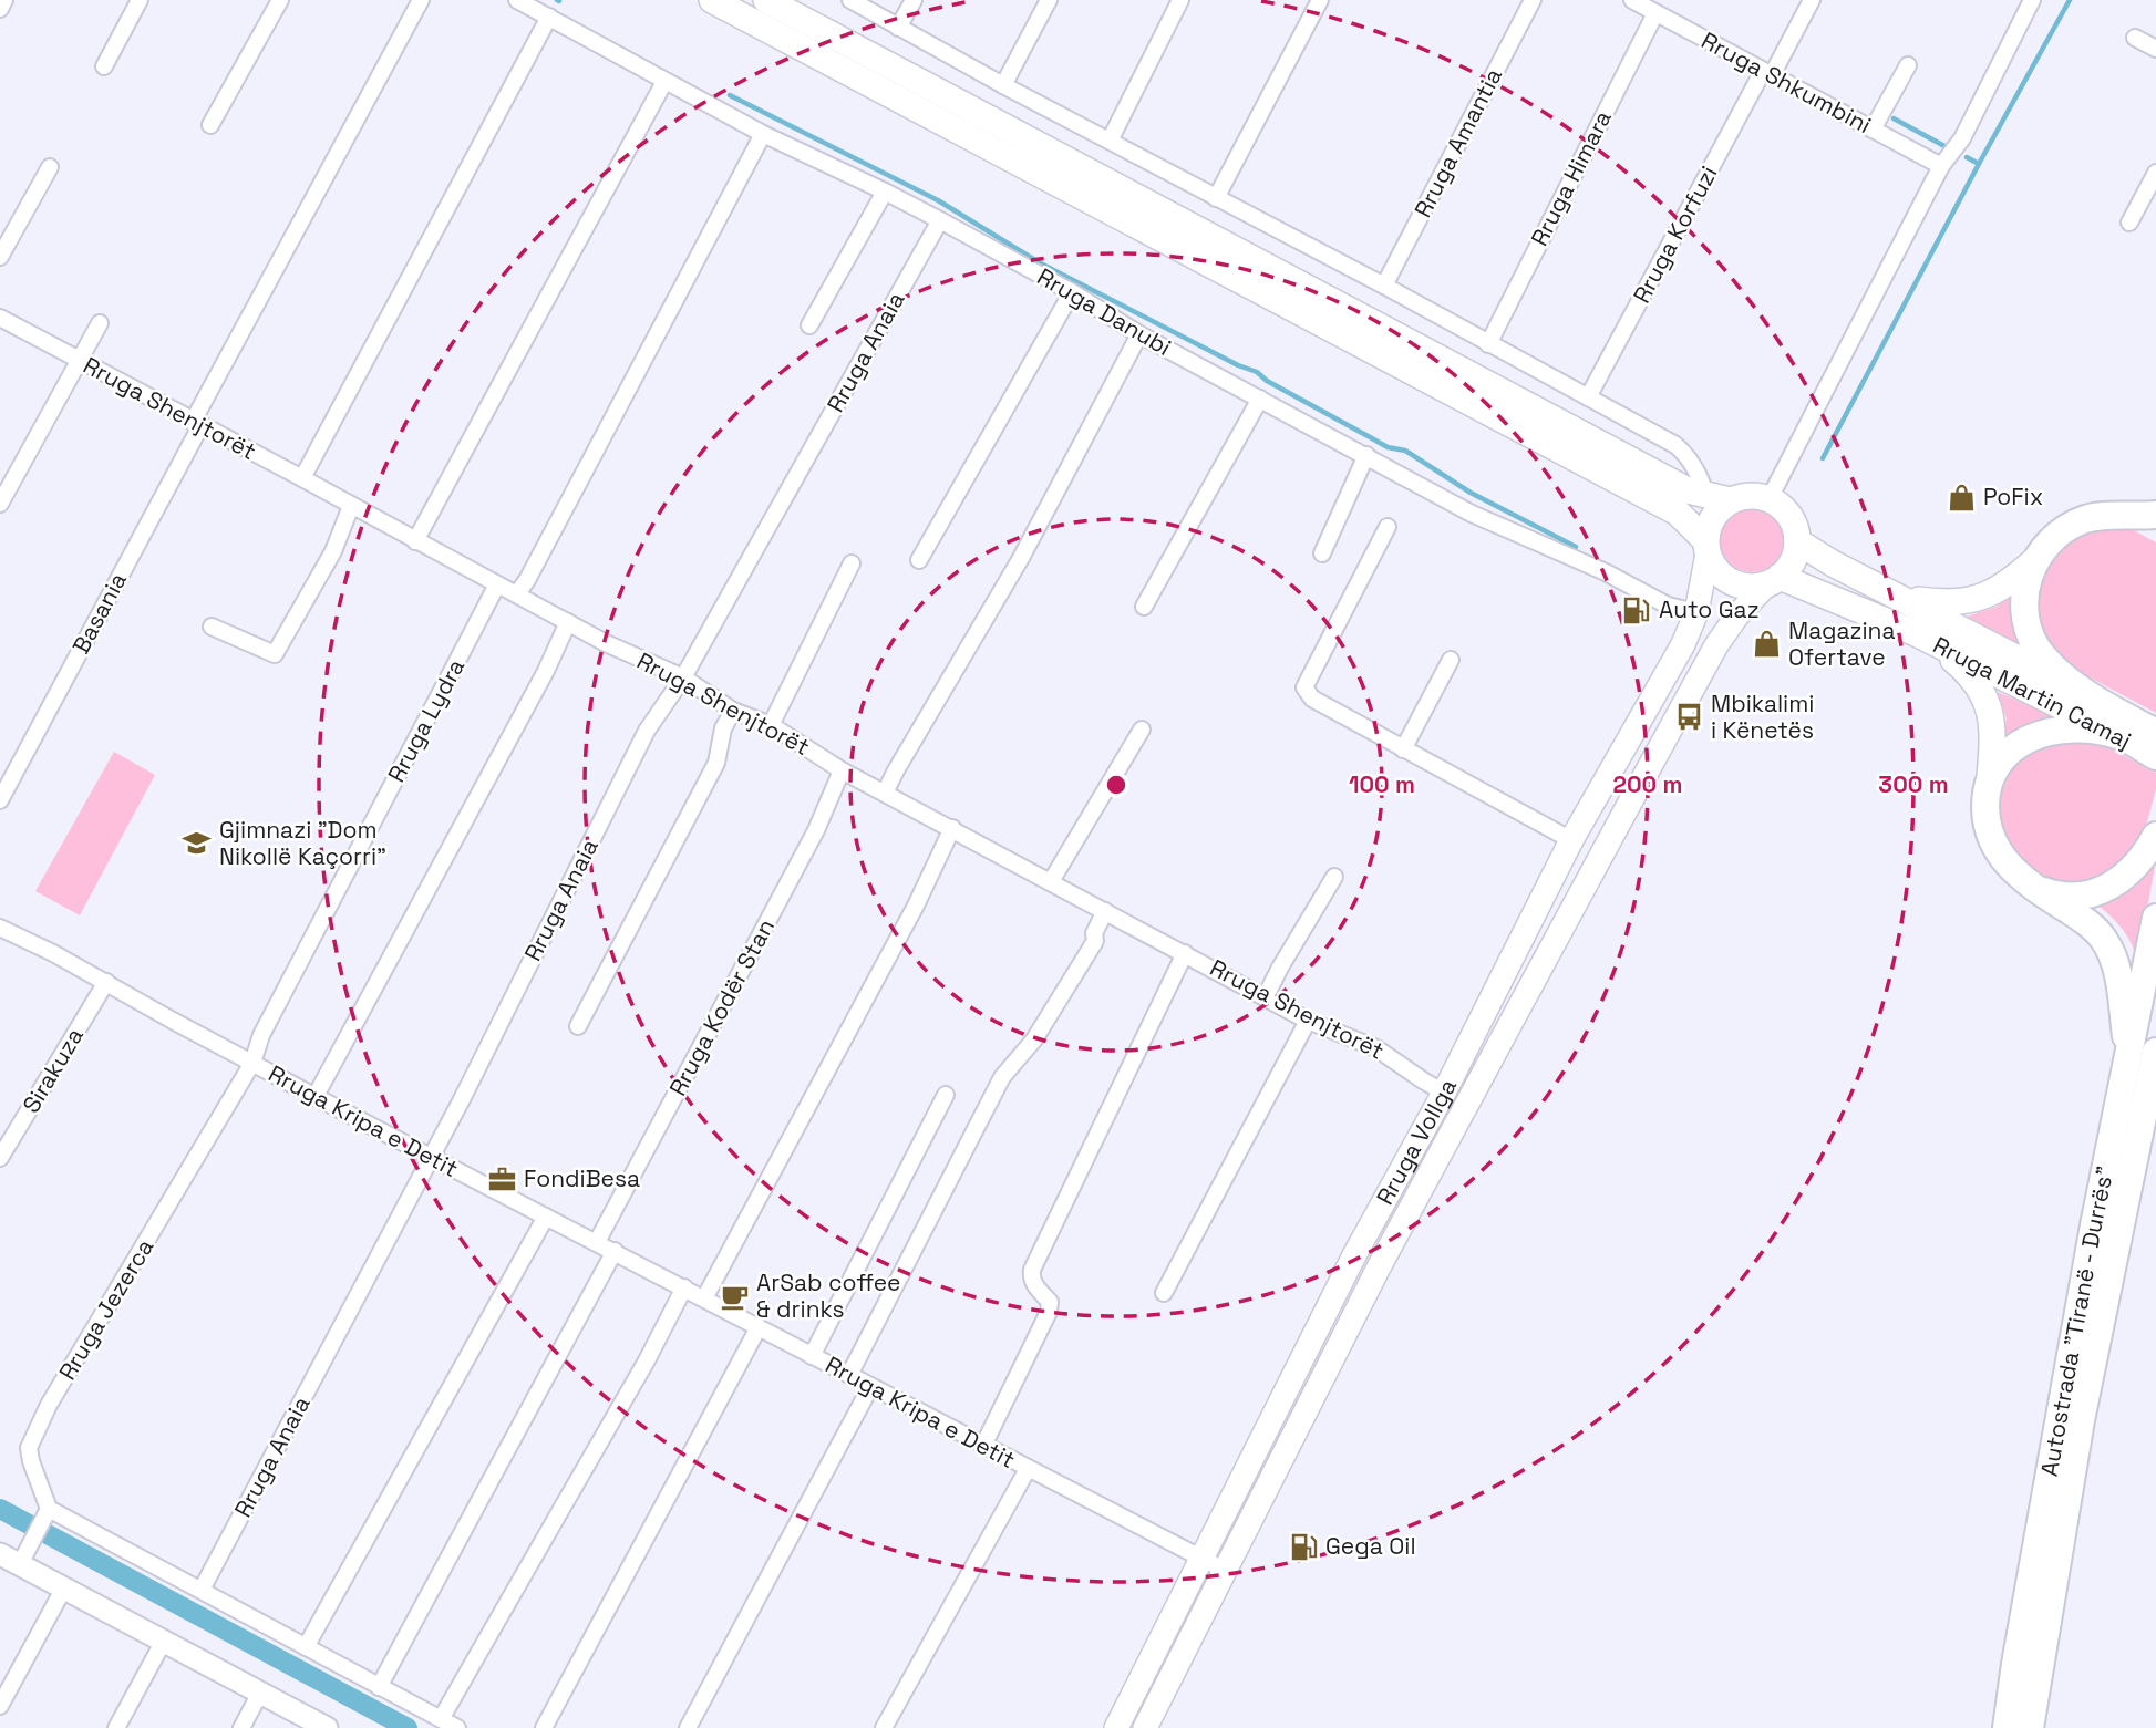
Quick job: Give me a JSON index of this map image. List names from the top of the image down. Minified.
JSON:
{"streets":{"highway":["Rruga Martin Camaj","Autostrada \"Tiranë - Durrës\""],"main road":["Rruga Vollga"],"street":["Rruga Shkumbini","Rruga Amantia","Rruga Himara","Rruga Korfuzi","Rruga Danubi","Rruga Anaia","Rruga Shenjtorët","Basania","Rruga Lydra","Rruga Kodër Stan","Sirakuza","Rruga Kripa e Detit","Rruga Jezerca"]},"crossings":[["Rruga Shkumbini","Rruga Himara"],["Rruga Shkumbini","Rruga Korfuzi"],["Rruga Danubi","Rruga Anaia"],["Rruga Danubi","Rruga Vollga"],["Rruga Anaia","Rruga Shenjtorët"],["Rruga Anaia","Rruga Kripa e Detit"],["Rruga Shenjtorët","Basania"],["Rruga Shenjtorët","Rruga Lydra"],["Rruga Shenjtorët","Rruga Kodër Stan"],["Rruga Shenjtorët","Rruga Vollga"],["Rruga Martin Camaj","Rruga Vollga"],["Rruga Lydra","Rruga Kripa e Detit"],["Rruga Lydra","Rruga Jezerca"],["Rruga Kodër Stan","Rruga Kripa e Detit"],["Sirakuza","Rruga Kripa e Detit"],["Rruga Kripa e Detit","Rruga Vollga"],["Rruga Kripa e Detit","Rruga Jezerca"]],"places":{"shop":["PoFix","Magazina Ofertave"],"fuel station":["Auto Gaz","Gega Oil"],"bus stop":["Mbikalimi i Kënetës"],"school or university":["Gjimnazi \"Dom Nikollë Kaçorri\""],"office":["FondiBesa"],"cafe":["ArSab coffee & drinks"]},"rings":["100 m","200 m","300 m"]}
